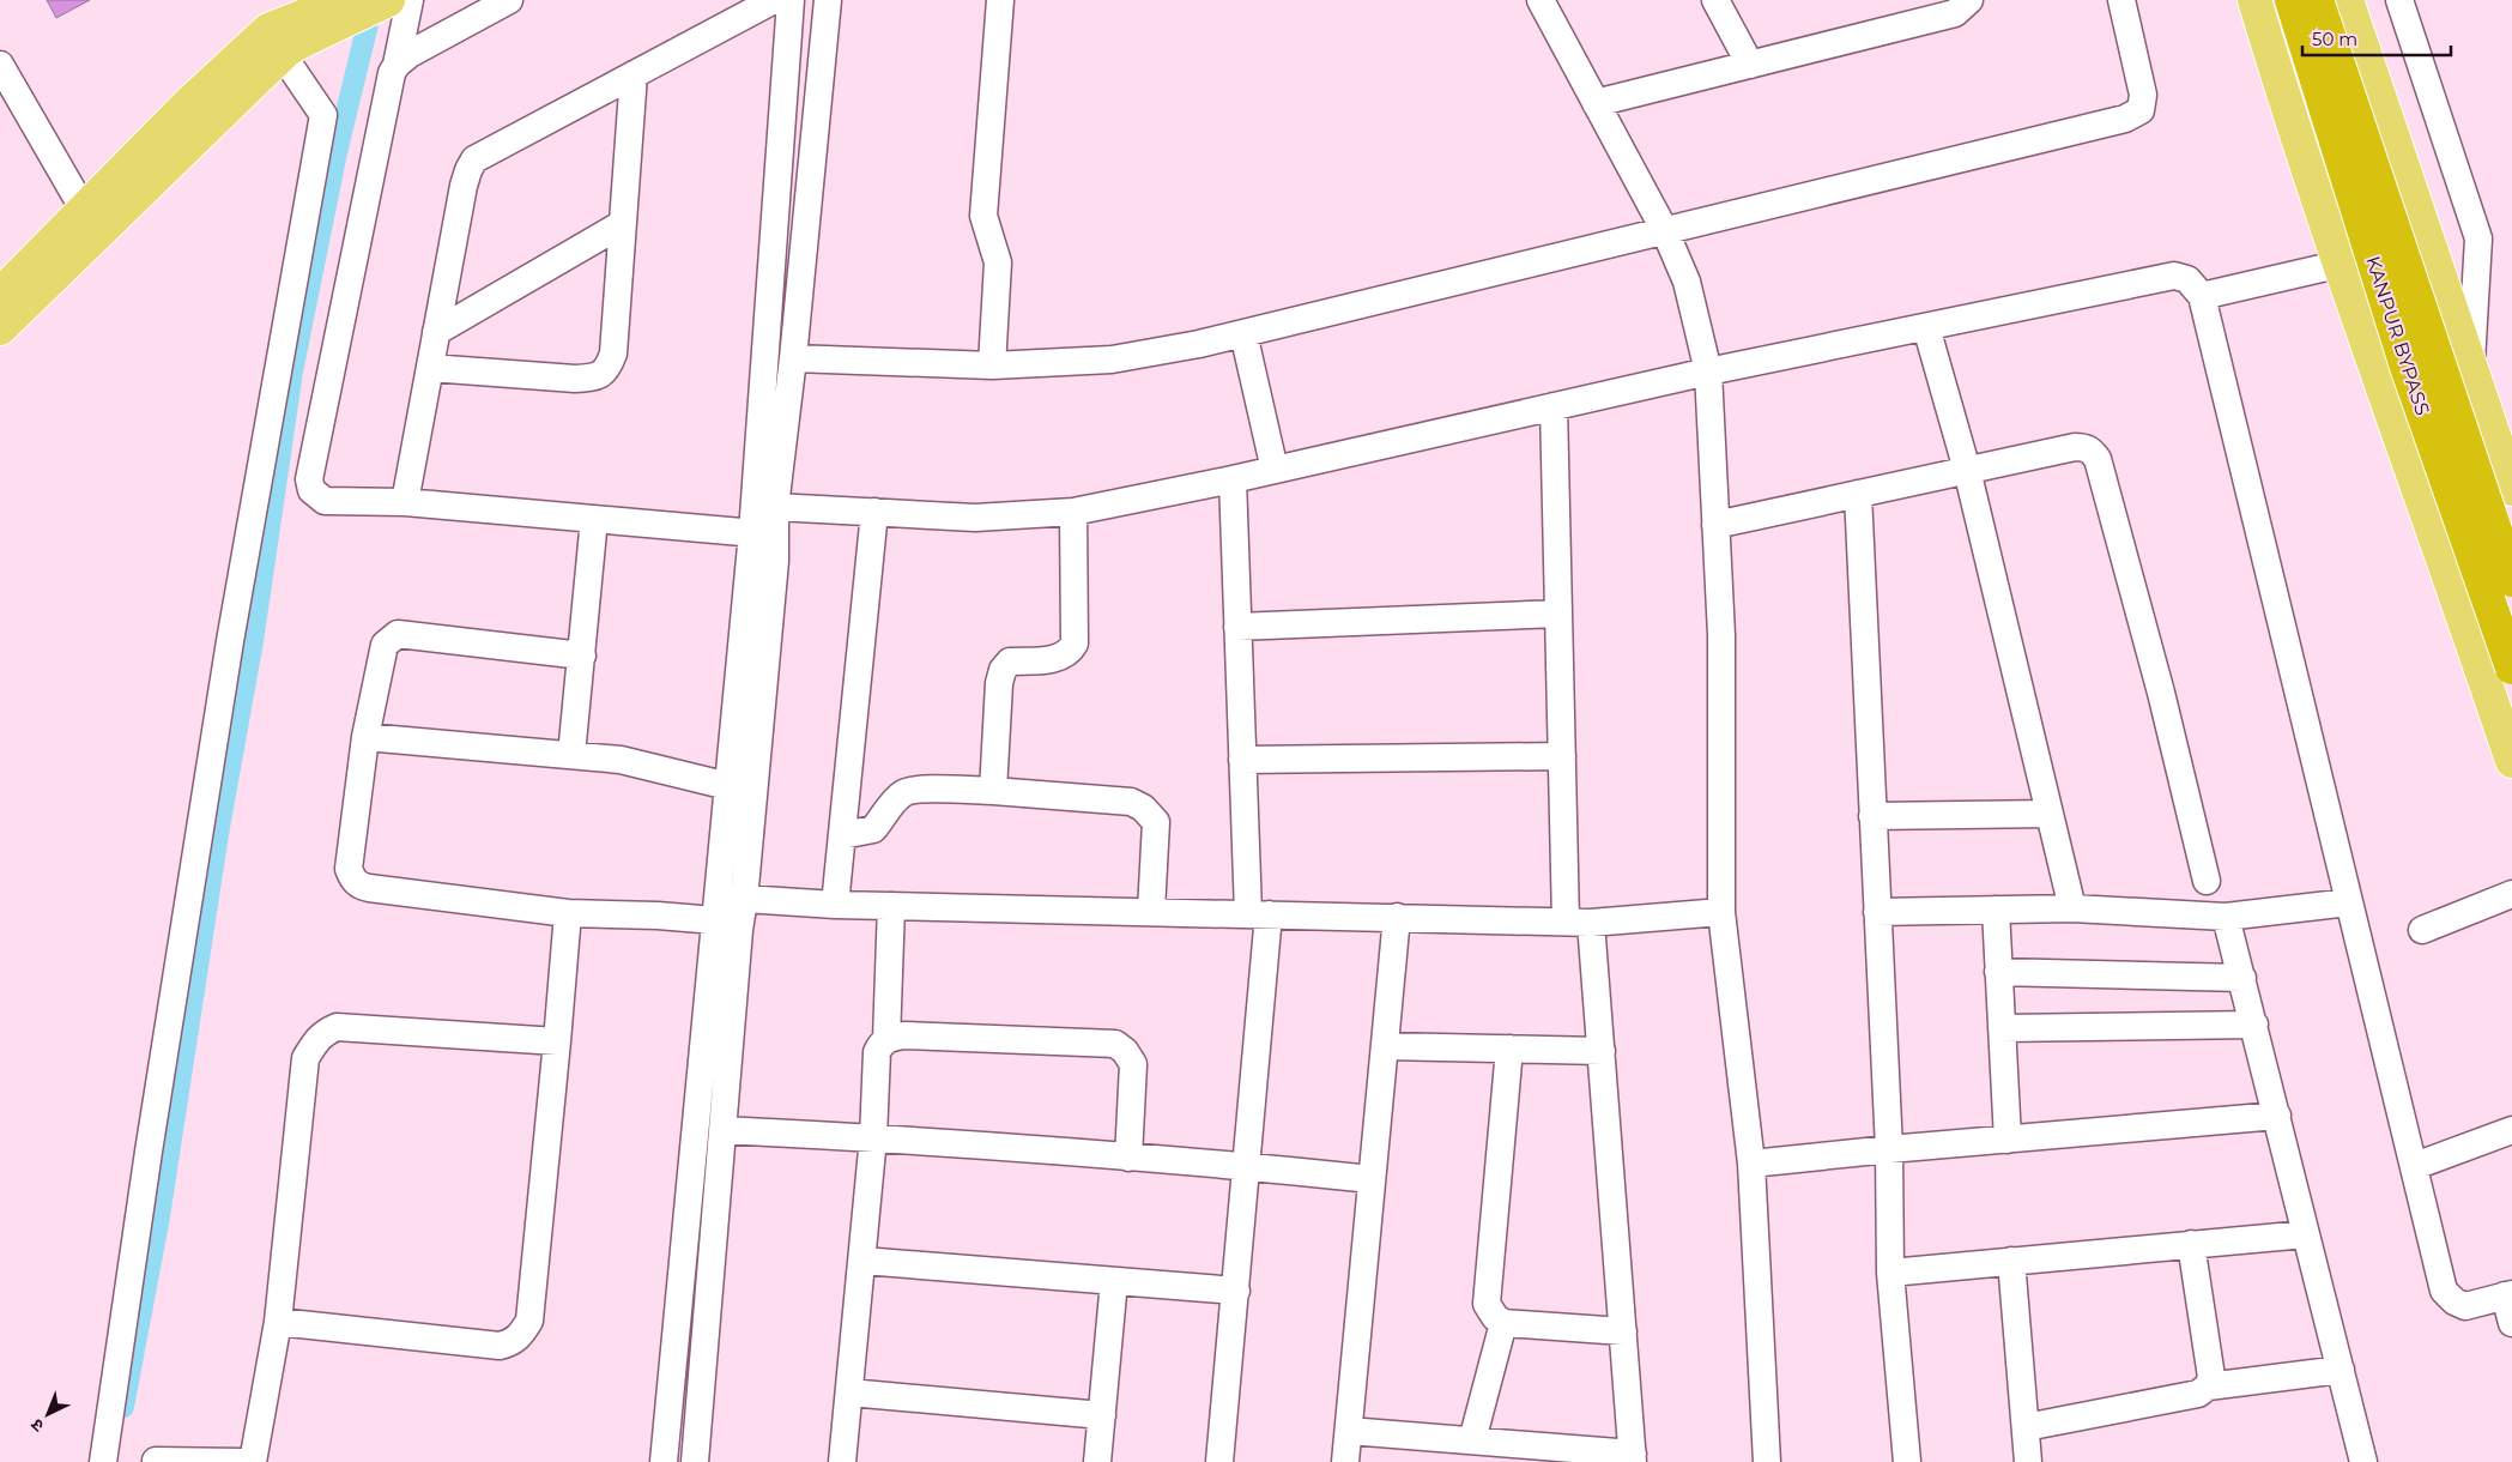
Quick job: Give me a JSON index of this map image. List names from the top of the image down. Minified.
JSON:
{"streets":{"highway":["KANPUR BYPASS"]},"scale_bar":"50 m","north":"bottom left"}
